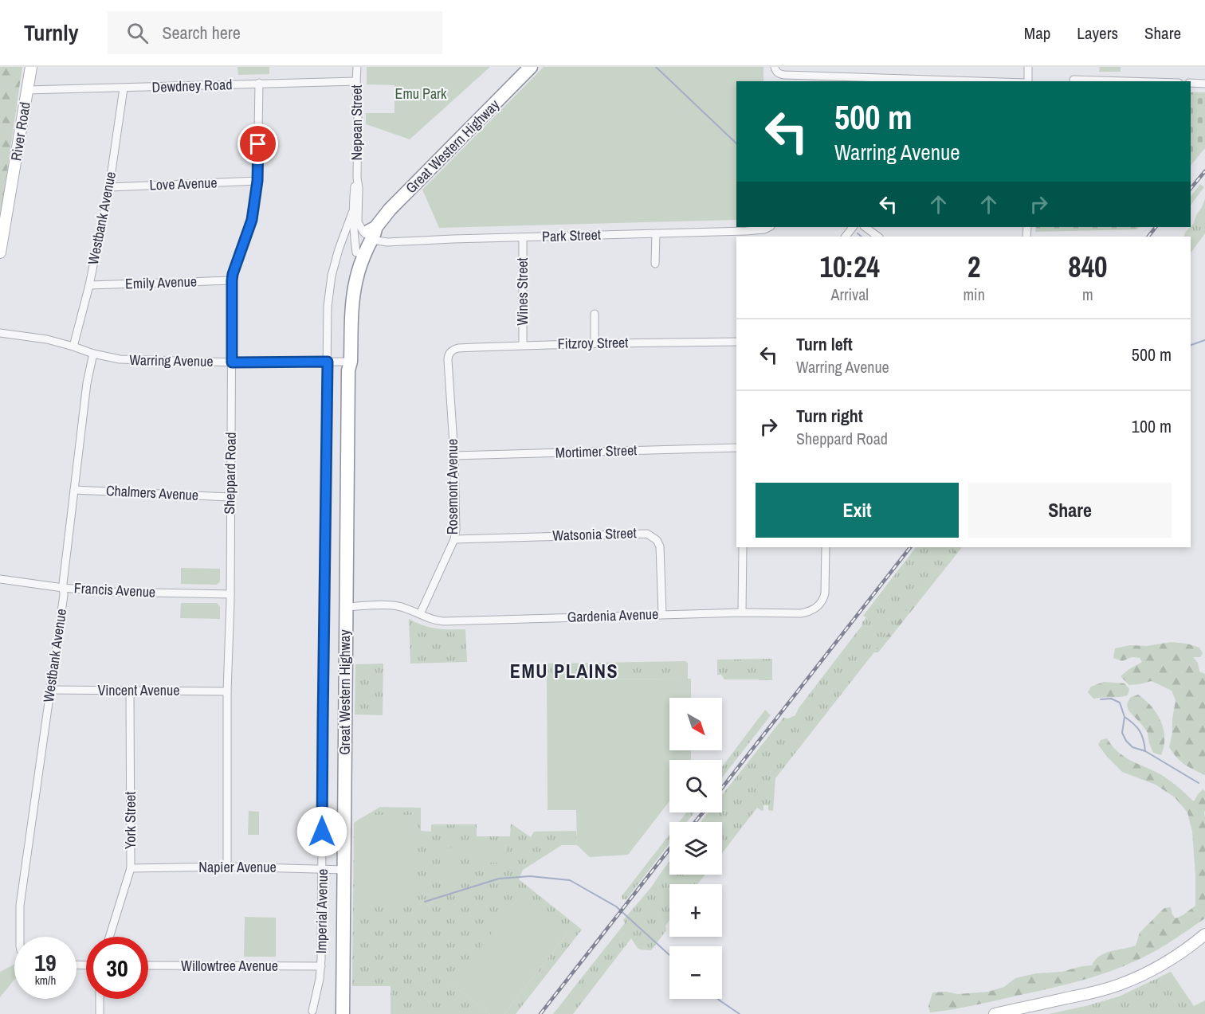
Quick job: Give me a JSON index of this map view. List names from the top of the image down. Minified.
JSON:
{"streets":{"highway":["Great Western Highway"],"main road":["River Road"],"street":["Dewdney Road","Nepean Street","Love Avenue","Westbank Avenue","Park Street","Emily Avenue","Wines Street","Fitzroy Street","Warring Avenue","Mortimer Street","Sheppard Road","Rosemont Avenue","Chalmers Avenue","Watsonia Street","Francis Avenue","Gardenia Avenue","Vincent Avenue","York Street","Napier Avenue","Imperial Avenue","Willowtree Avenue"]},"crossings":[["Dewdney Road","Nepean Street"],["Dewdney Road","River Road"],["Dewdney Road","Westbank Avenue"],["Dewdney Road","Sheppard Road"],["Nepean Street","Great Western Highway"],["Nepean Street","Park Street"],["Nepean Street","Imperial Avenue"],["Great Western Highway","Park Street"],["Great Western Highway","Warring Avenue"],["Great Western Highway","Gardenia Avenue"],["Great Western Highway","Napier Avenue"],["Love Avenue","Westbank Avenue"],["Love Avenue","Sheppard Road"],["Westbank Avenue","Emily Avenue"],["Westbank Avenue","Warring Avenue"],["Westbank Avenue","Chalmers Avenue"],["Westbank Avenue","Francis Avenue"],["Westbank Avenue","Vincent Avenue"],["Park Street","Wines Street"],["Emily Avenue","Sheppard Road"],["Wines Street","Fitzroy Street"],["Fitzroy Street","Rosemont Avenue"],["Warring Avenue","Sheppard Road"],["Warring Avenue","Imperial Avenue"],["Mortimer Street","Rosemont Avenue"],["Sheppard Road","Chalmers Avenue"],["Sheppard Road","Francis Avenue"],["Sheppard Road","Vincent Avenue"],["Sheppard Road","Napier Avenue"],["Rosemont Avenue","Watsonia Street"],["Rosemont Avenue","Gardenia Avenue"],["Watsonia Street","Gardenia Avenue"],["Vincent Avenue","York Street"],["York Street","Napier Avenue"],["Napier Avenue","Imperial Avenue"],["Imperial Avenue","Willowtree Avenue"]],"districts":["EMU PLAINS"],"parks":["Emu Park"],"north":"bottom right","page":{"header":"Turnly","search":"Search here","nav":["Map","Layers","Share"],"turn":["500 m","Warring Avenue"],"eta":["10:24","Arrival","2","min","840","m"],"list":[{"name":"Turn left","note":"Warring Avenue","value":"500 m"},{"name":"Turn right","note":"Sheppard Road","value":"100 m"}],"buttons":["Exit","Share"],"map_buttons":["+","−"],"speed":"19 km/h","limit":"30"}}
